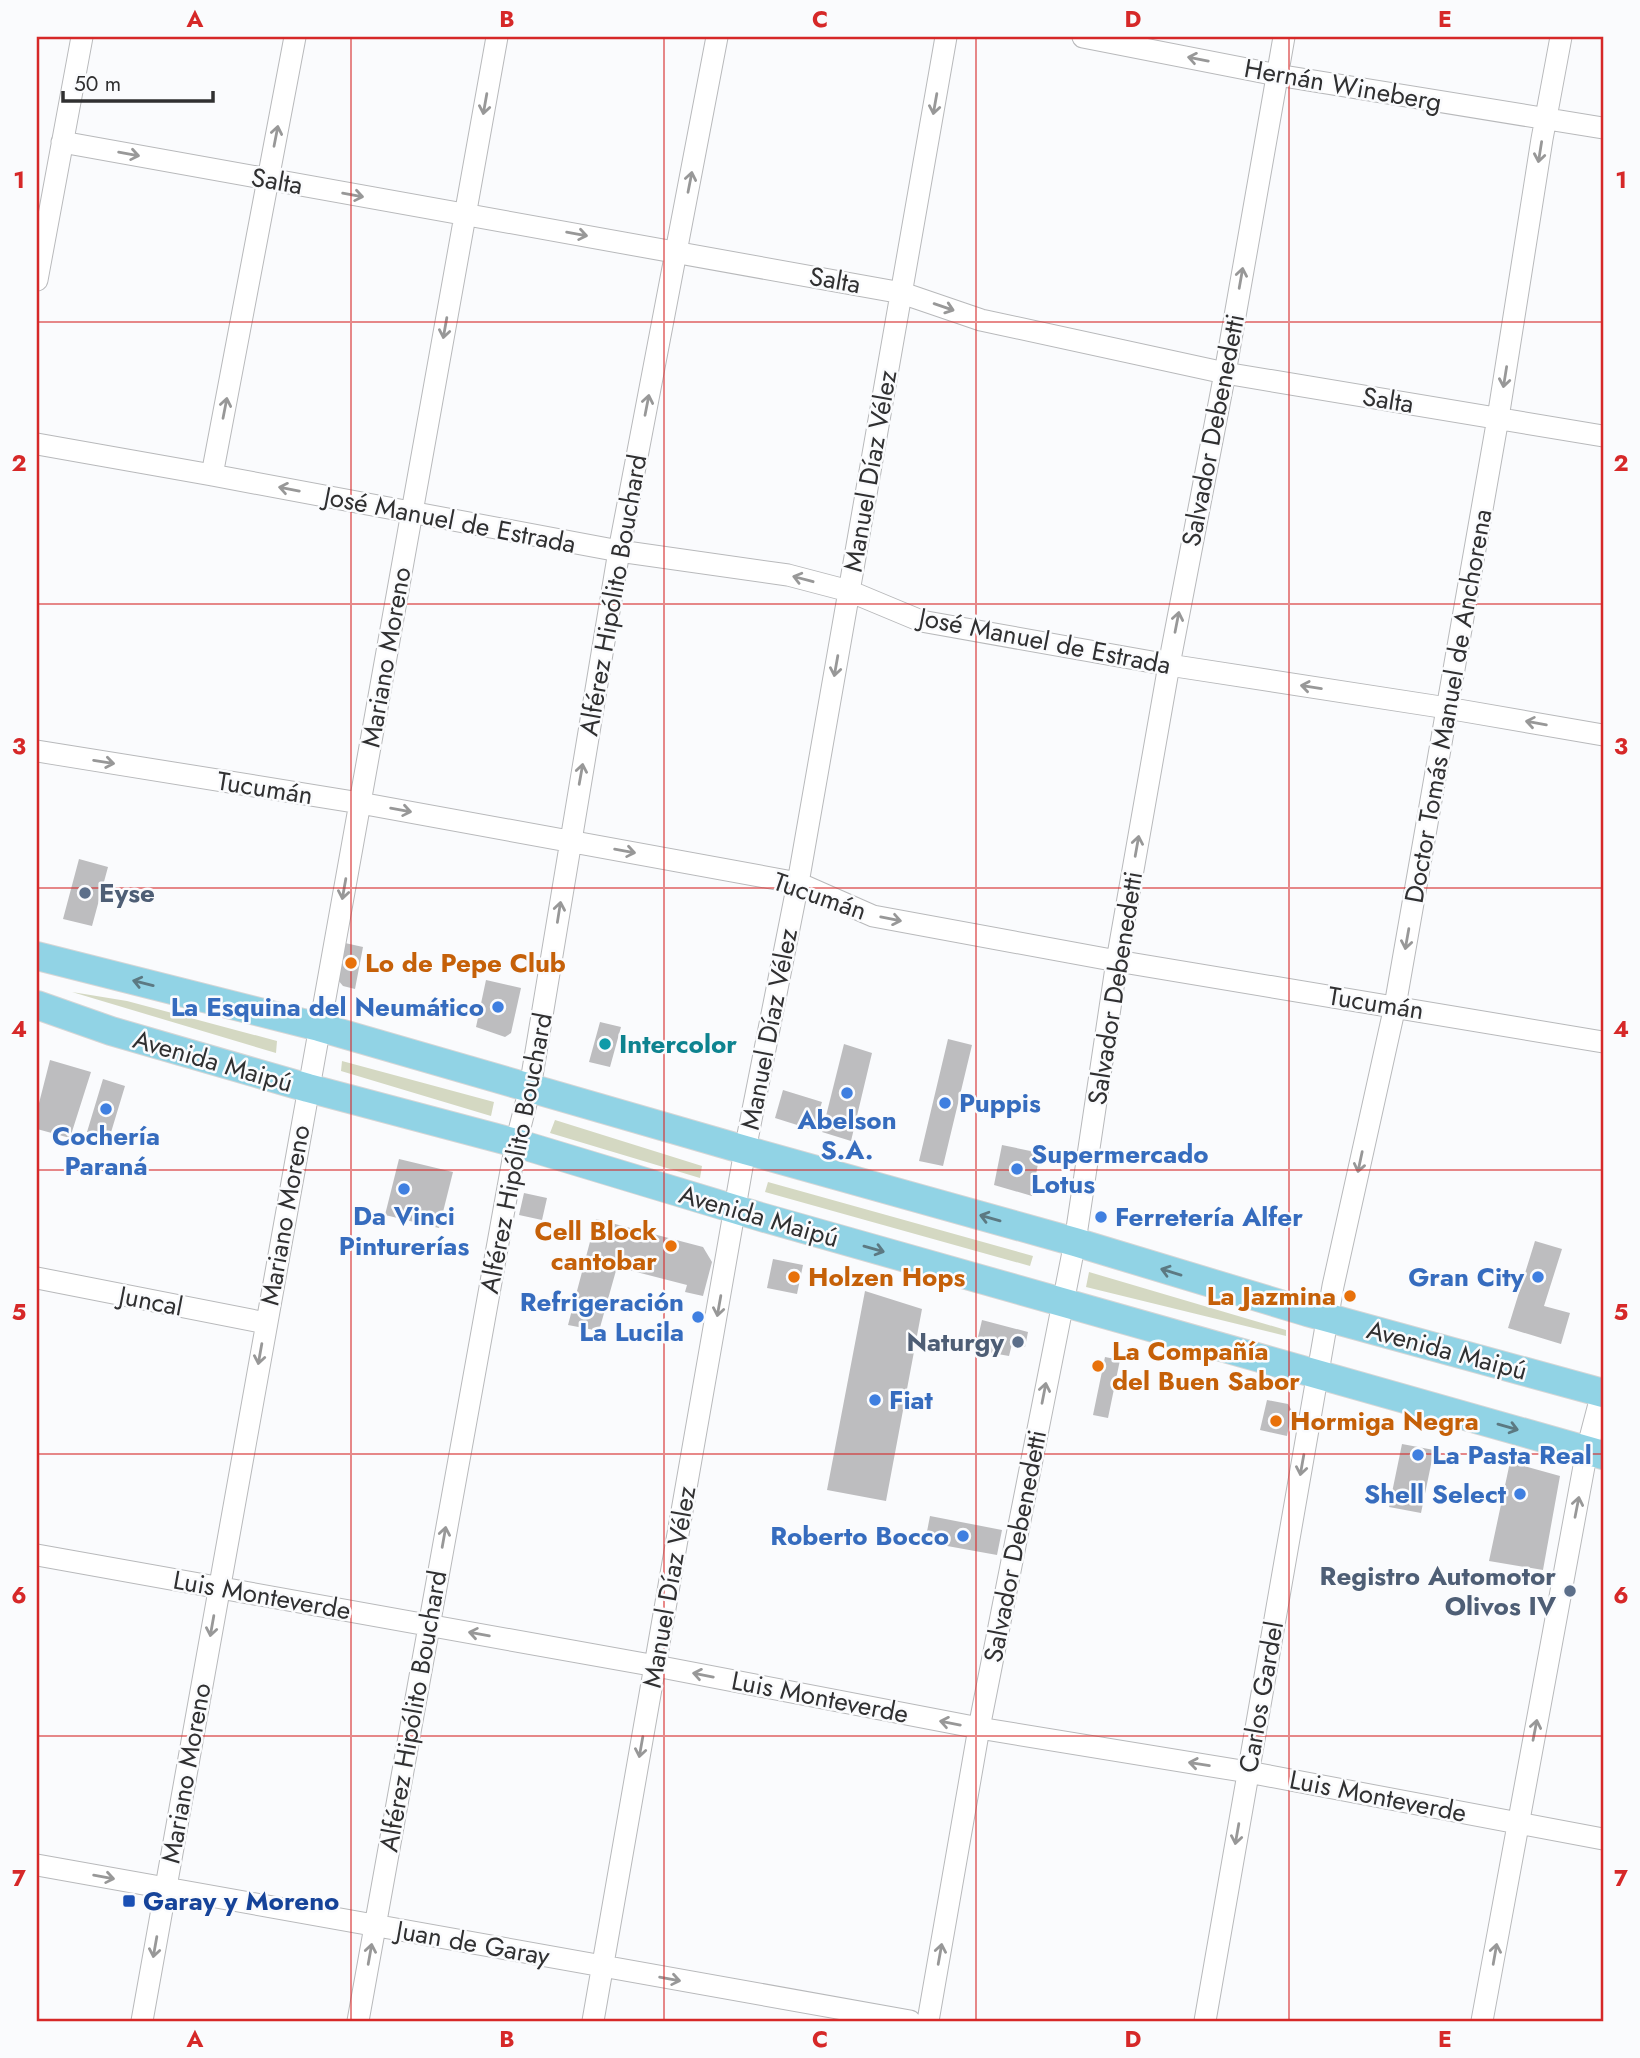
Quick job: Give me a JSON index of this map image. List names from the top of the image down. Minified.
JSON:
{"streets":{"main road":["Avenida Maipú"],"street":["Hernán Wineberg","Salta","Salvador Debenedetti","Manuel Díaz Vélez","José Manuel de Estrada","Alférez Hipólito Bouchard","Mariano Moreno","Doctor Tomás Manuel de Anchorena","Tucumán","Juncal","Luis Monteverde","Carlos Gardel","Juan de Garay"]},"crossings":[["Hernán Wineberg","Salvador Debenedetti"],["Hernán Wineberg","Doctor Tomás Manuel de Anchorena"],["Salta","Salvador Debenedetti"],["Salta","Manuel Díaz Vélez"],["Salta","Alférez Hipólito Bouchard"],["Salta","Mariano Moreno"],["Salta","Doctor Tomás Manuel de Anchorena"],["Salvador Debenedetti","José Manuel de Estrada"],["Salvador Debenedetti","Tucumán"],["Salvador Debenedetti","Avenida Maipú"],["Salvador Debenedetti","Luis Monteverde"],["Manuel Díaz Vélez","José Manuel de Estrada"],["Manuel Díaz Vélez","Tucumán"],["Manuel Díaz Vélez","Avenida Maipú"],["Manuel Díaz Vélez","Luis Monteverde"],["Manuel Díaz Vélez","Juan de Garay"],["José Manuel de Estrada","Alférez Hipólito Bouchard"],["José Manuel de Estrada","Mariano Moreno"],["José Manuel de Estrada","Doctor Tomás Manuel de Anchorena"],["Alférez Hipólito Bouchard","Tucumán"],["Alférez Hipólito Bouchard","Avenida Maipú"],["Alférez Hipólito Bouchard","Luis Monteverde"],["Alférez Hipólito Bouchard","Juan de Garay"],["Mariano Moreno","Tucumán"],["Mariano Moreno","Avenida Maipú"],["Mariano Moreno","Juncal"],["Mariano Moreno","Luis Monteverde"],["Mariano Moreno","Juan de Garay"],["Doctor Tomás Manuel de Anchorena","Tucumán"],["Doctor Tomás Manuel de Anchorena","Avenida Maipú"],["Doctor Tomás Manuel de Anchorena","Carlos Gardel"],["Avenida Maipú","Carlos Gardel"],["Luis Monteverde","Carlos Gardel"]],"one_way":["Hernán Wineberg","Salta","Salvador Debenedetti","Manuel Díaz Vélez","José Manuel de Estrada","Alférez Hipólito Bouchard","Mariano Moreno","Doctor Tomás Manuel de Anchorena","Tucumán","Luis Monteverde","Carlos Gardel","Juan de Garay"],"places":{"other":["Eyse","Lo de Pepe Club","La Esquina del Neumático","Intercolor","Abelson S.A.","Puppis","Cochería Paraná","Supermercado Lotus","Da Vinci Pinturerías","Ferretería Alfer","Cell Block cantobar","Holzen Hops","Gran City","La Jazmina","Refrigeración La Lucila","Naturgy","La Compañía del Buen Sabor","Fiat","Hormiga Negra","La Pasta Real","Shell Select","Roberto Bocco","Registro Automotor Olivos IV"],"transit":["Garay y Moreno"]},"scale_bar":"50 m","grid":{"columns":["A","B","C","D","E"],"rows":["1","2","3","4","5","6","7"]}}
